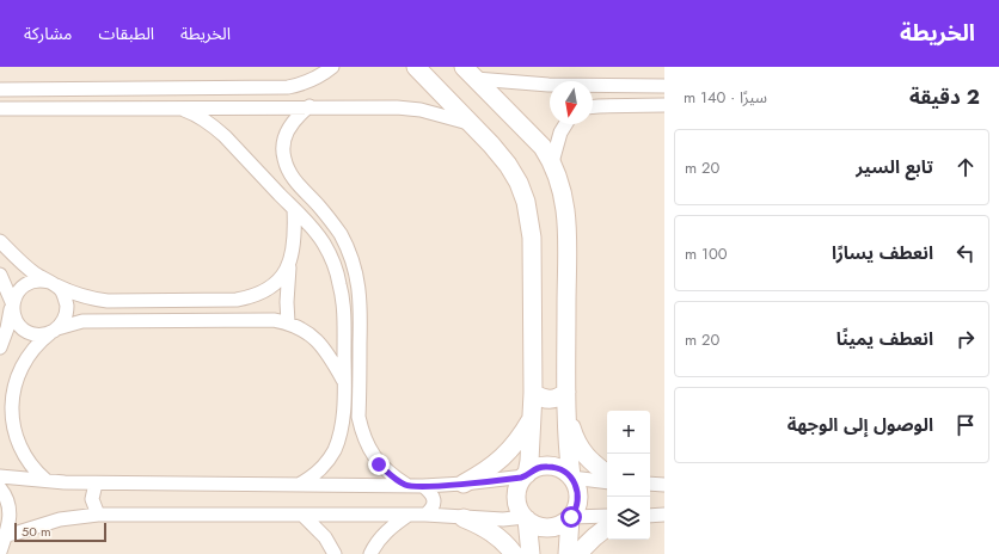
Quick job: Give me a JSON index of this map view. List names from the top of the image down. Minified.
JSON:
{"scale_bar":"50 m","north":"bottom","page":{"header":"الخريطة","nav":["الخريطة","الطبقات","مشاركة"],"heading":["2 دقيقة","سيرًا · 140 m"],"list":[["تابع السير","20 m"],["انعطف يسارًا","100 m"],["انعطف يمينًا","20 m"],"الوصول إلى الوجهة"],"map_buttons":["+","−"],"scale":"50 m"}}
